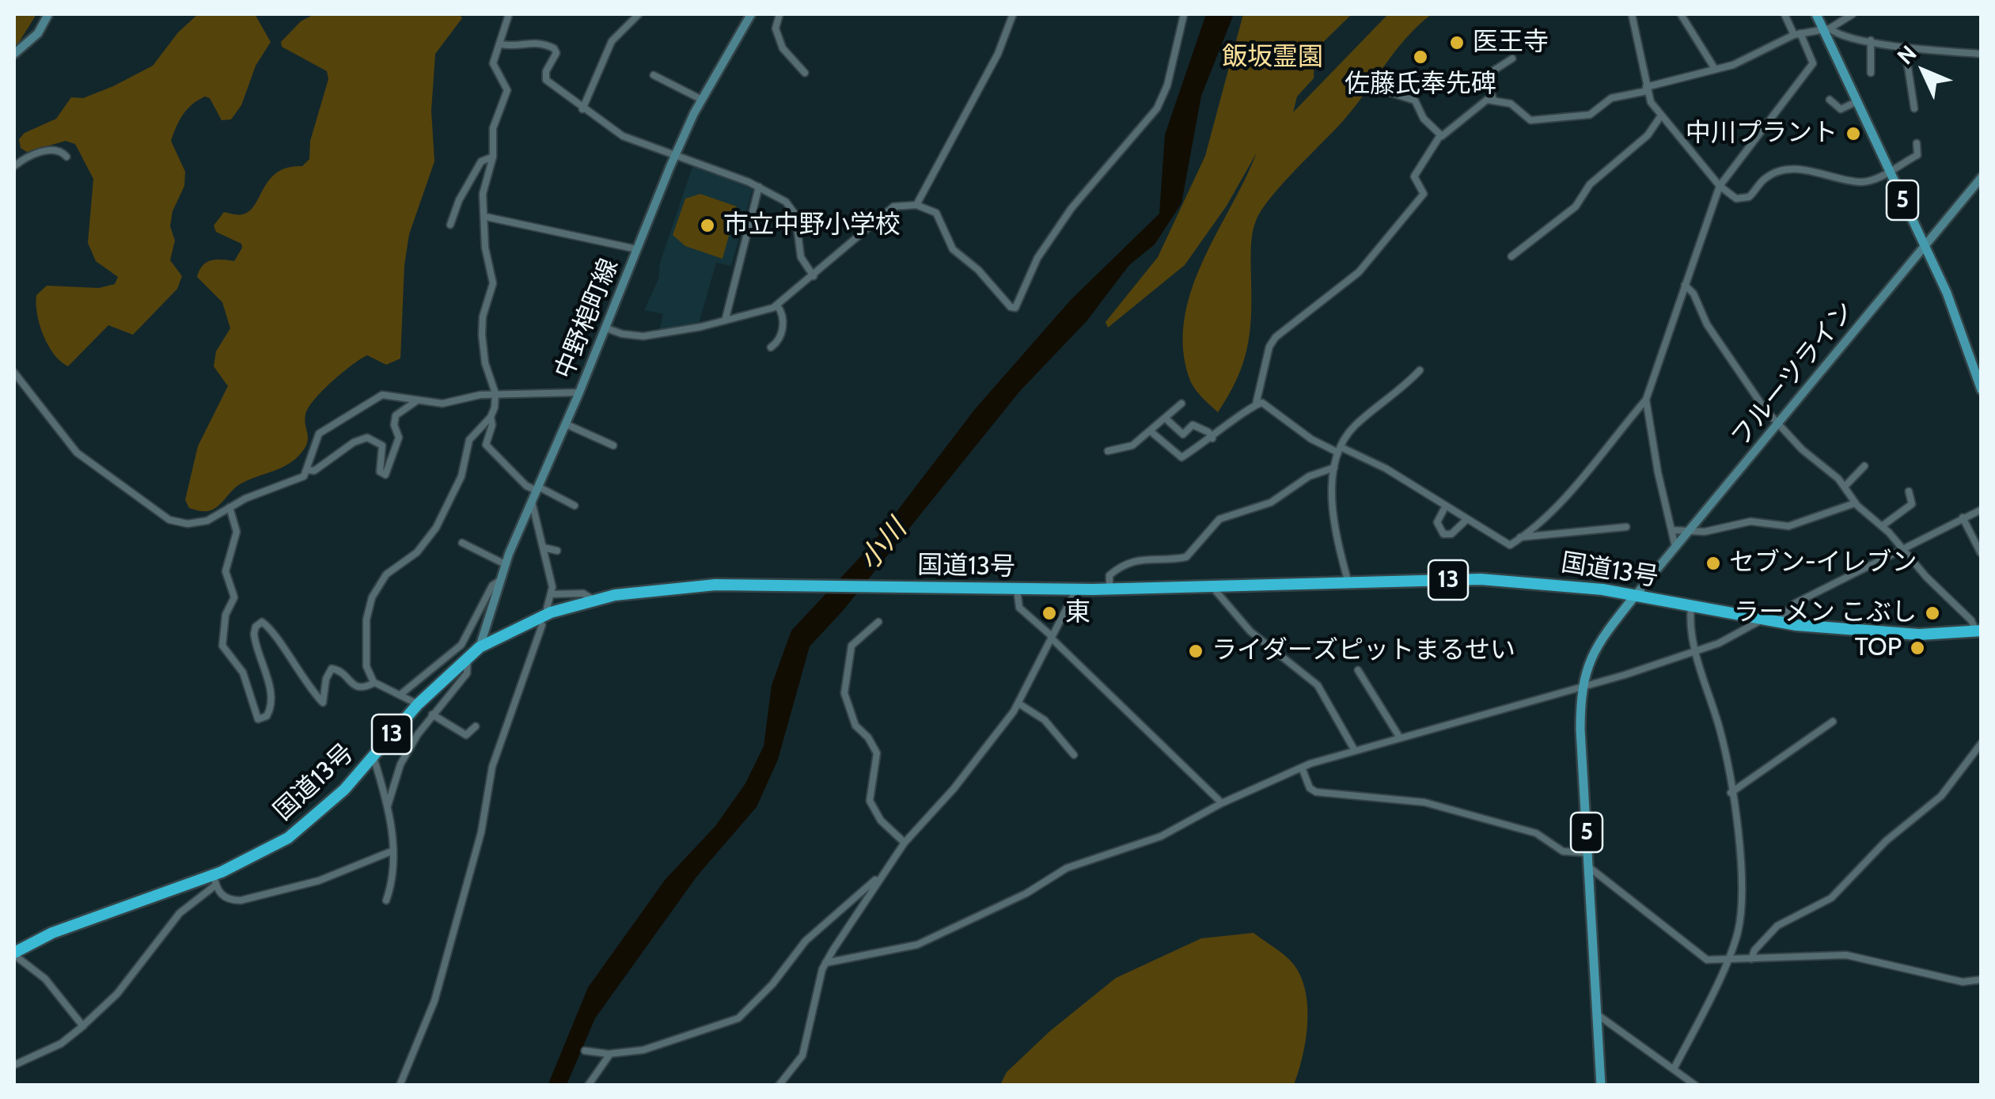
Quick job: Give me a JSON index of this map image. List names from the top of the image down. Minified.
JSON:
{"streets":{"highway":["国道13号","13"],"main road":["5","中野梍町線","フルーツライン"]},"crossings":[["5","フルーツライン"],["5","国道13号"],["中野梍町線","国道13号"],["フルーツライン","国道13号"]],"water":["小川"],"parks":["飯坂霊園"],"places":["医王寺","佐藤氏奉先碑","中川プラント","市立中野小学校","セブン-イレブン","東","ラーメン こぶし","TOP","ライダーズピットまるせい"],"north":"top left"}
